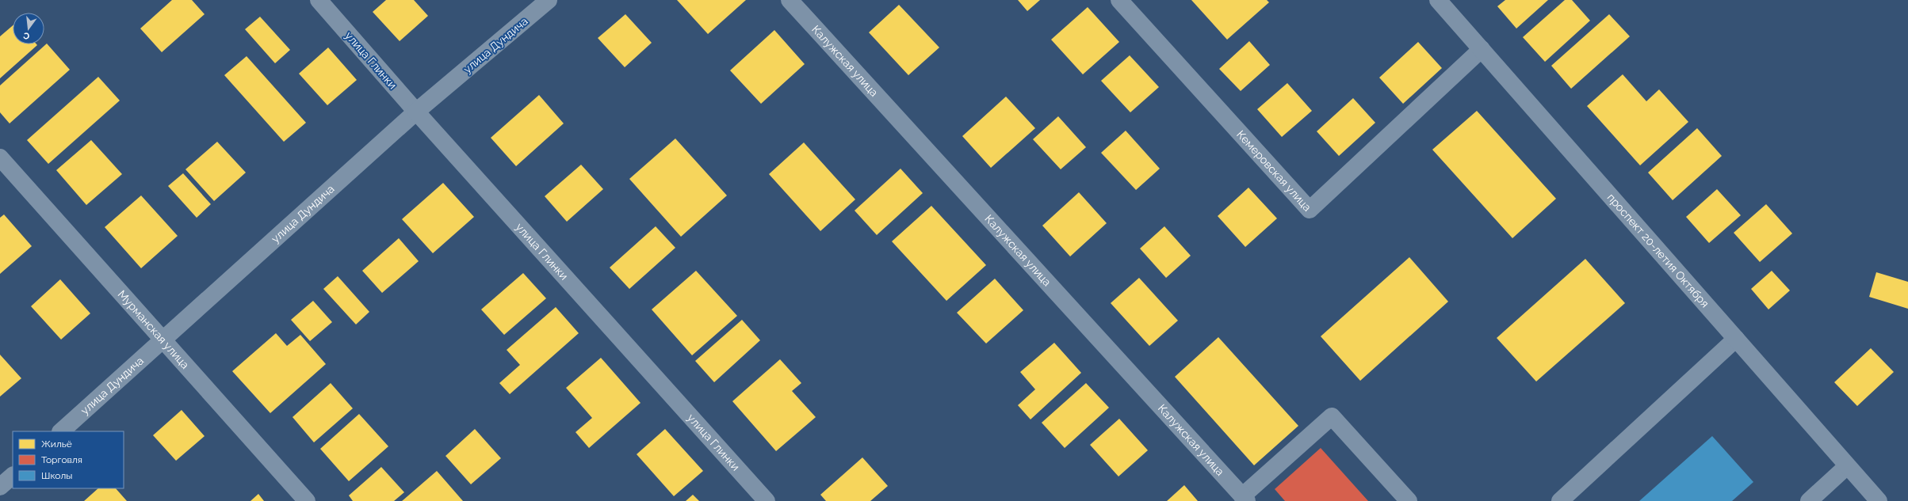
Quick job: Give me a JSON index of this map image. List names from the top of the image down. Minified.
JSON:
{"streets":{"street":["улица Дундича","улица Глинки","Калужская улица","Кемеровская улица","проспект 20-летия Октября","Мурманская улица"]},"crossings":[["улица Дундича","улица Глинки"],["улица Дундича","Мурманская улица"],["Кемеровская улица","проспект 20-летия Октября"]],"legend":["Жильё","Торговля","Школы"],"north":"bottom"}
